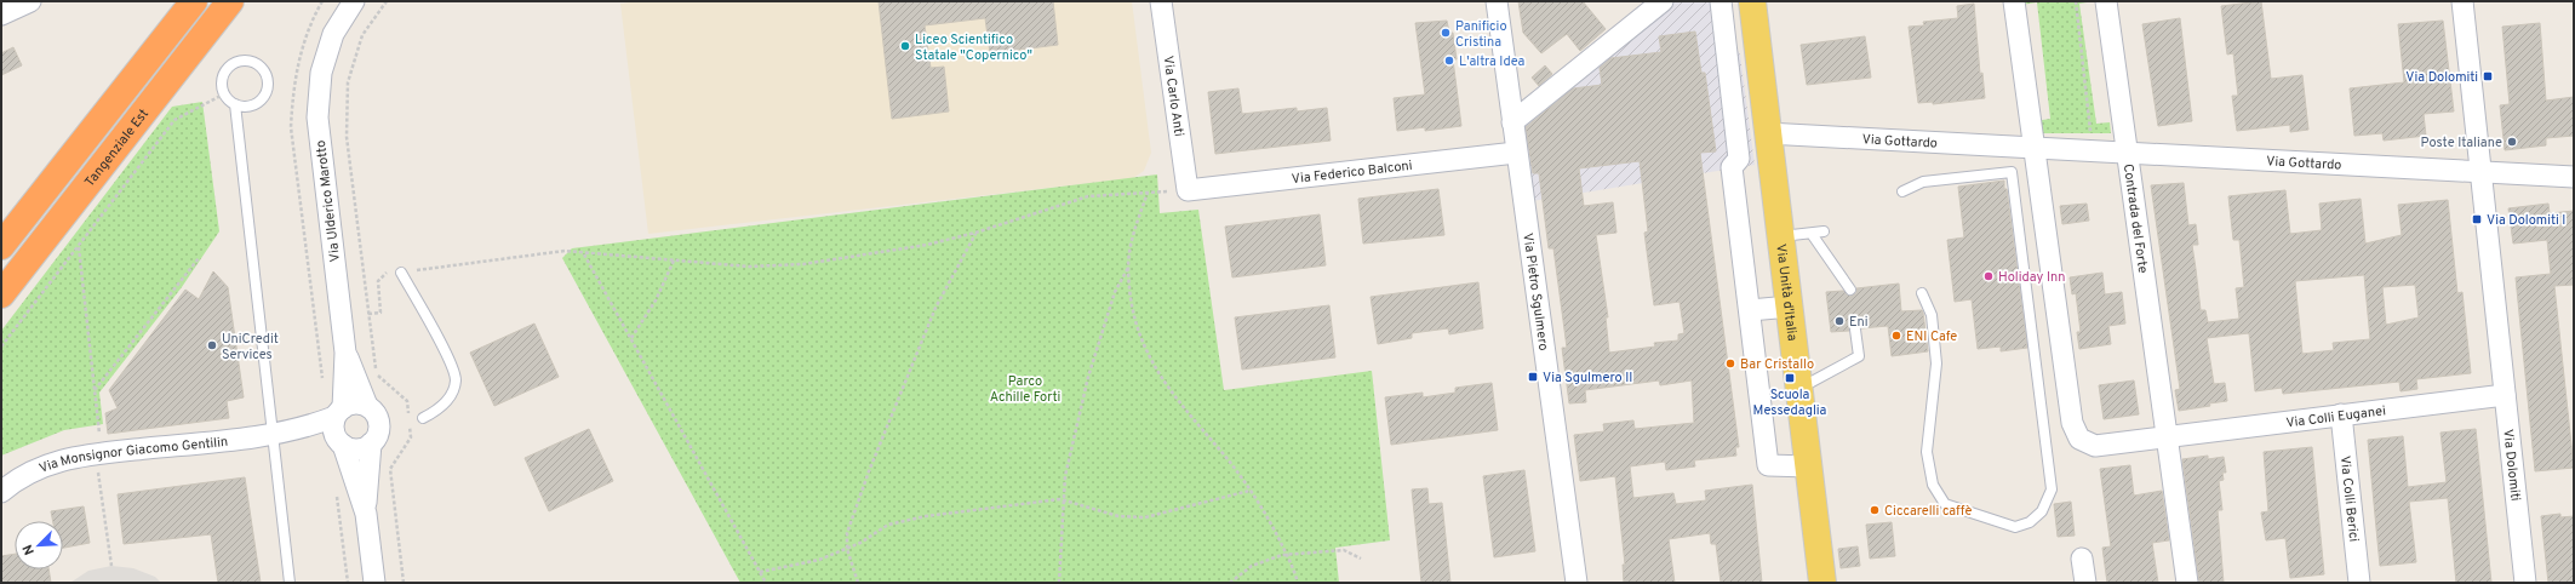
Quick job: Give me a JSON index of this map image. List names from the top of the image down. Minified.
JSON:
{"streets":{"highway":["Tangenziale Est"],"main road":["Via Unità d'Italia"],"street":["Via Carlo Anti","Via Gottardo","Via Federico Balconi","Via Ulderico Marotto","Contrada del Forte","Via Pietro Sgulmero","Via Colli Euganei","Via Monsignor Giacomo Gentilin","Via Dolomiti","Via Colli Berici"]},"crossings":[["Via Carlo Anti","Via Federico Balconi"],["Via Gottardo","Contrada del Forte"],["Via Gottardo","Via Unità d'Italia"],["Via Gottardo","Via Dolomiti"],["Via Federico Balconi","Via Pietro Sgulmero"],["Via Ulderico Marotto","Via Monsignor Giacomo Gentilin"],["Contrada del Forte","Via Colli Euganei"],["Via Colli Euganei","Via Dolomiti"],["Via Colli Euganei","Via Colli Berici"]],"parks":["Parco Achille Forti"],"places":{"other":["Panificio Cristina","Liceo Scientifico Statale \"Copernico\"","L'altra Idea","Poste Italiane","Holiday Inn","Eni","ENI Cafe","UniCredit Services","Bar Cristallo","Ciccarelli caffè"],"transit":["Via Dolomiti","Via Dolomiti I","Via Sgulmero II","Scuola Messedaglia"]},"north":"bottom left"}
